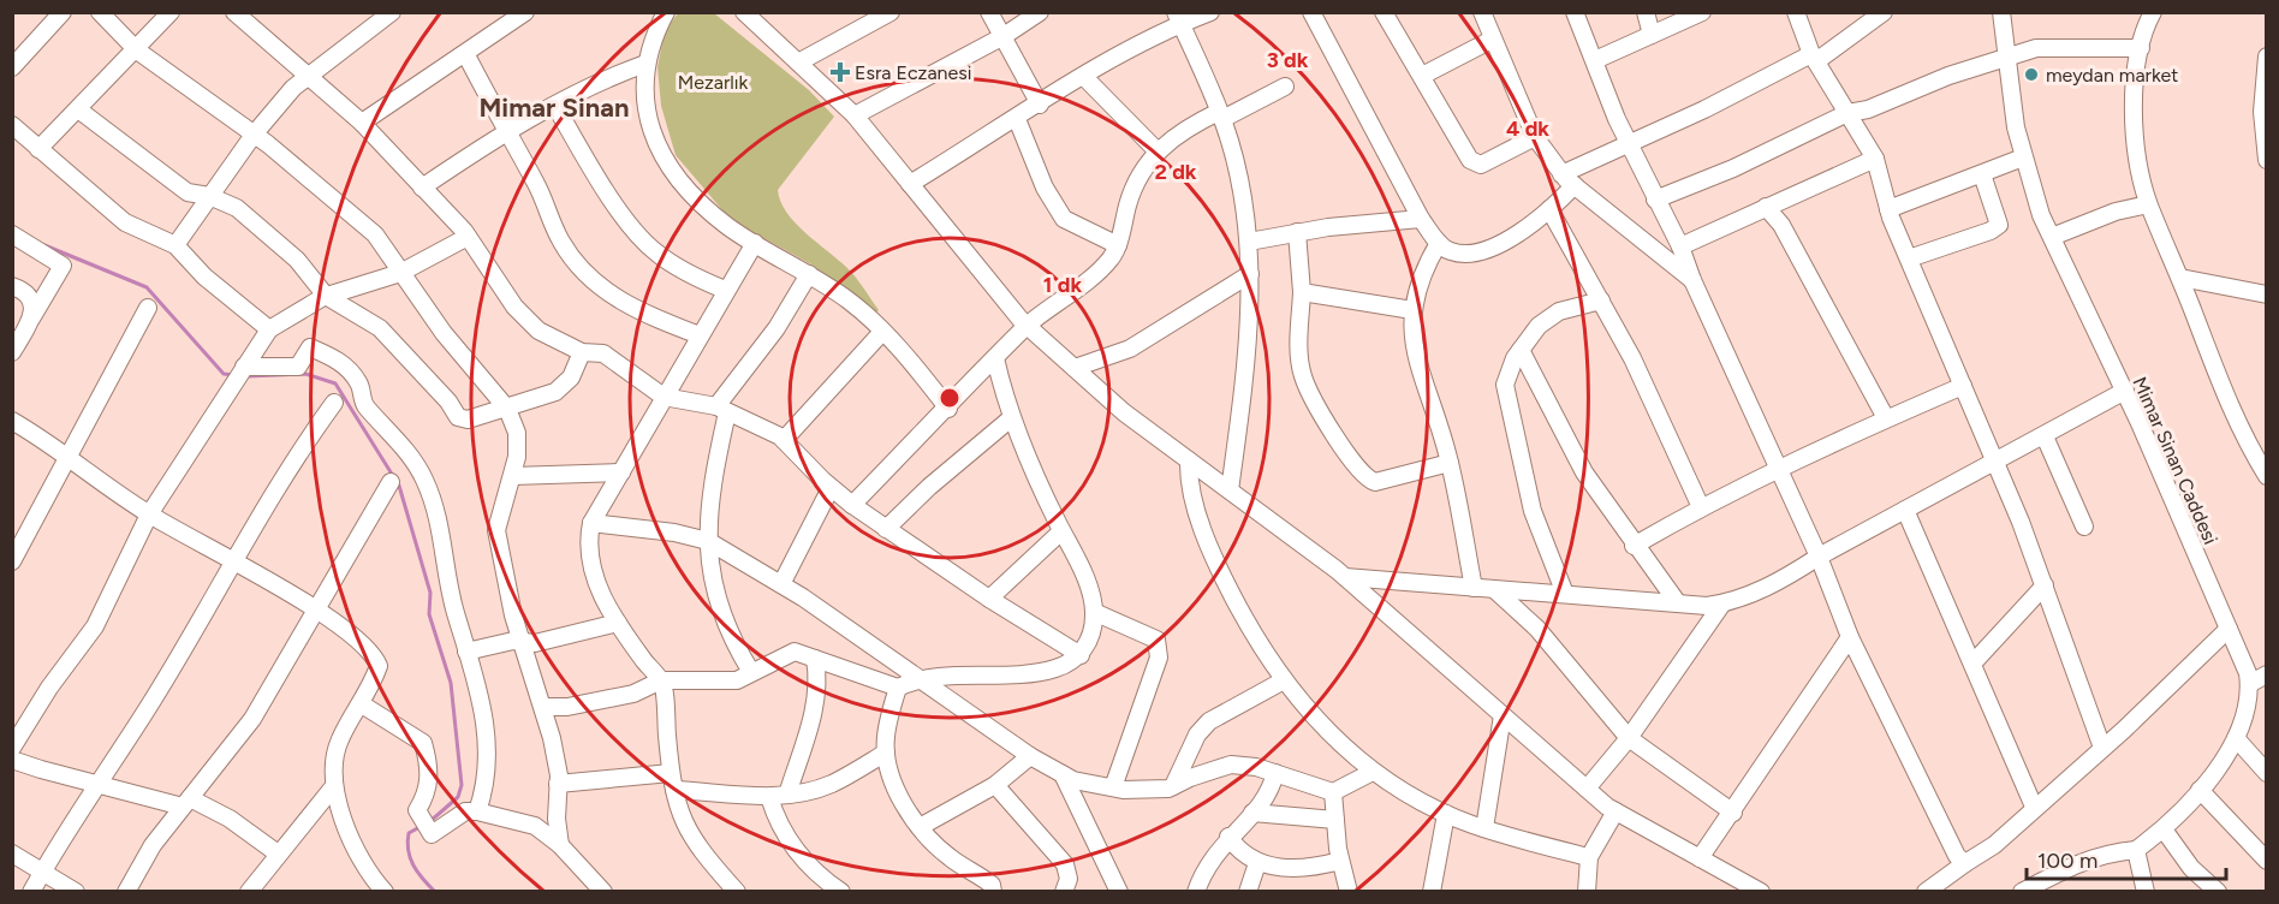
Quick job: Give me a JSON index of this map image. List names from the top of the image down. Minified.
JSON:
{"streets":{"street":["Mimar Sinan Caddesi"]},"districts":["Mimar Sinan"],"parks":["Mezarlık"],"places":{"health":["Esra Eczanesi"],"other":["meydan market"]},"scale_bar":"100 m","rings":["3 dk","4 dk","2 dk","1 dk"]}
